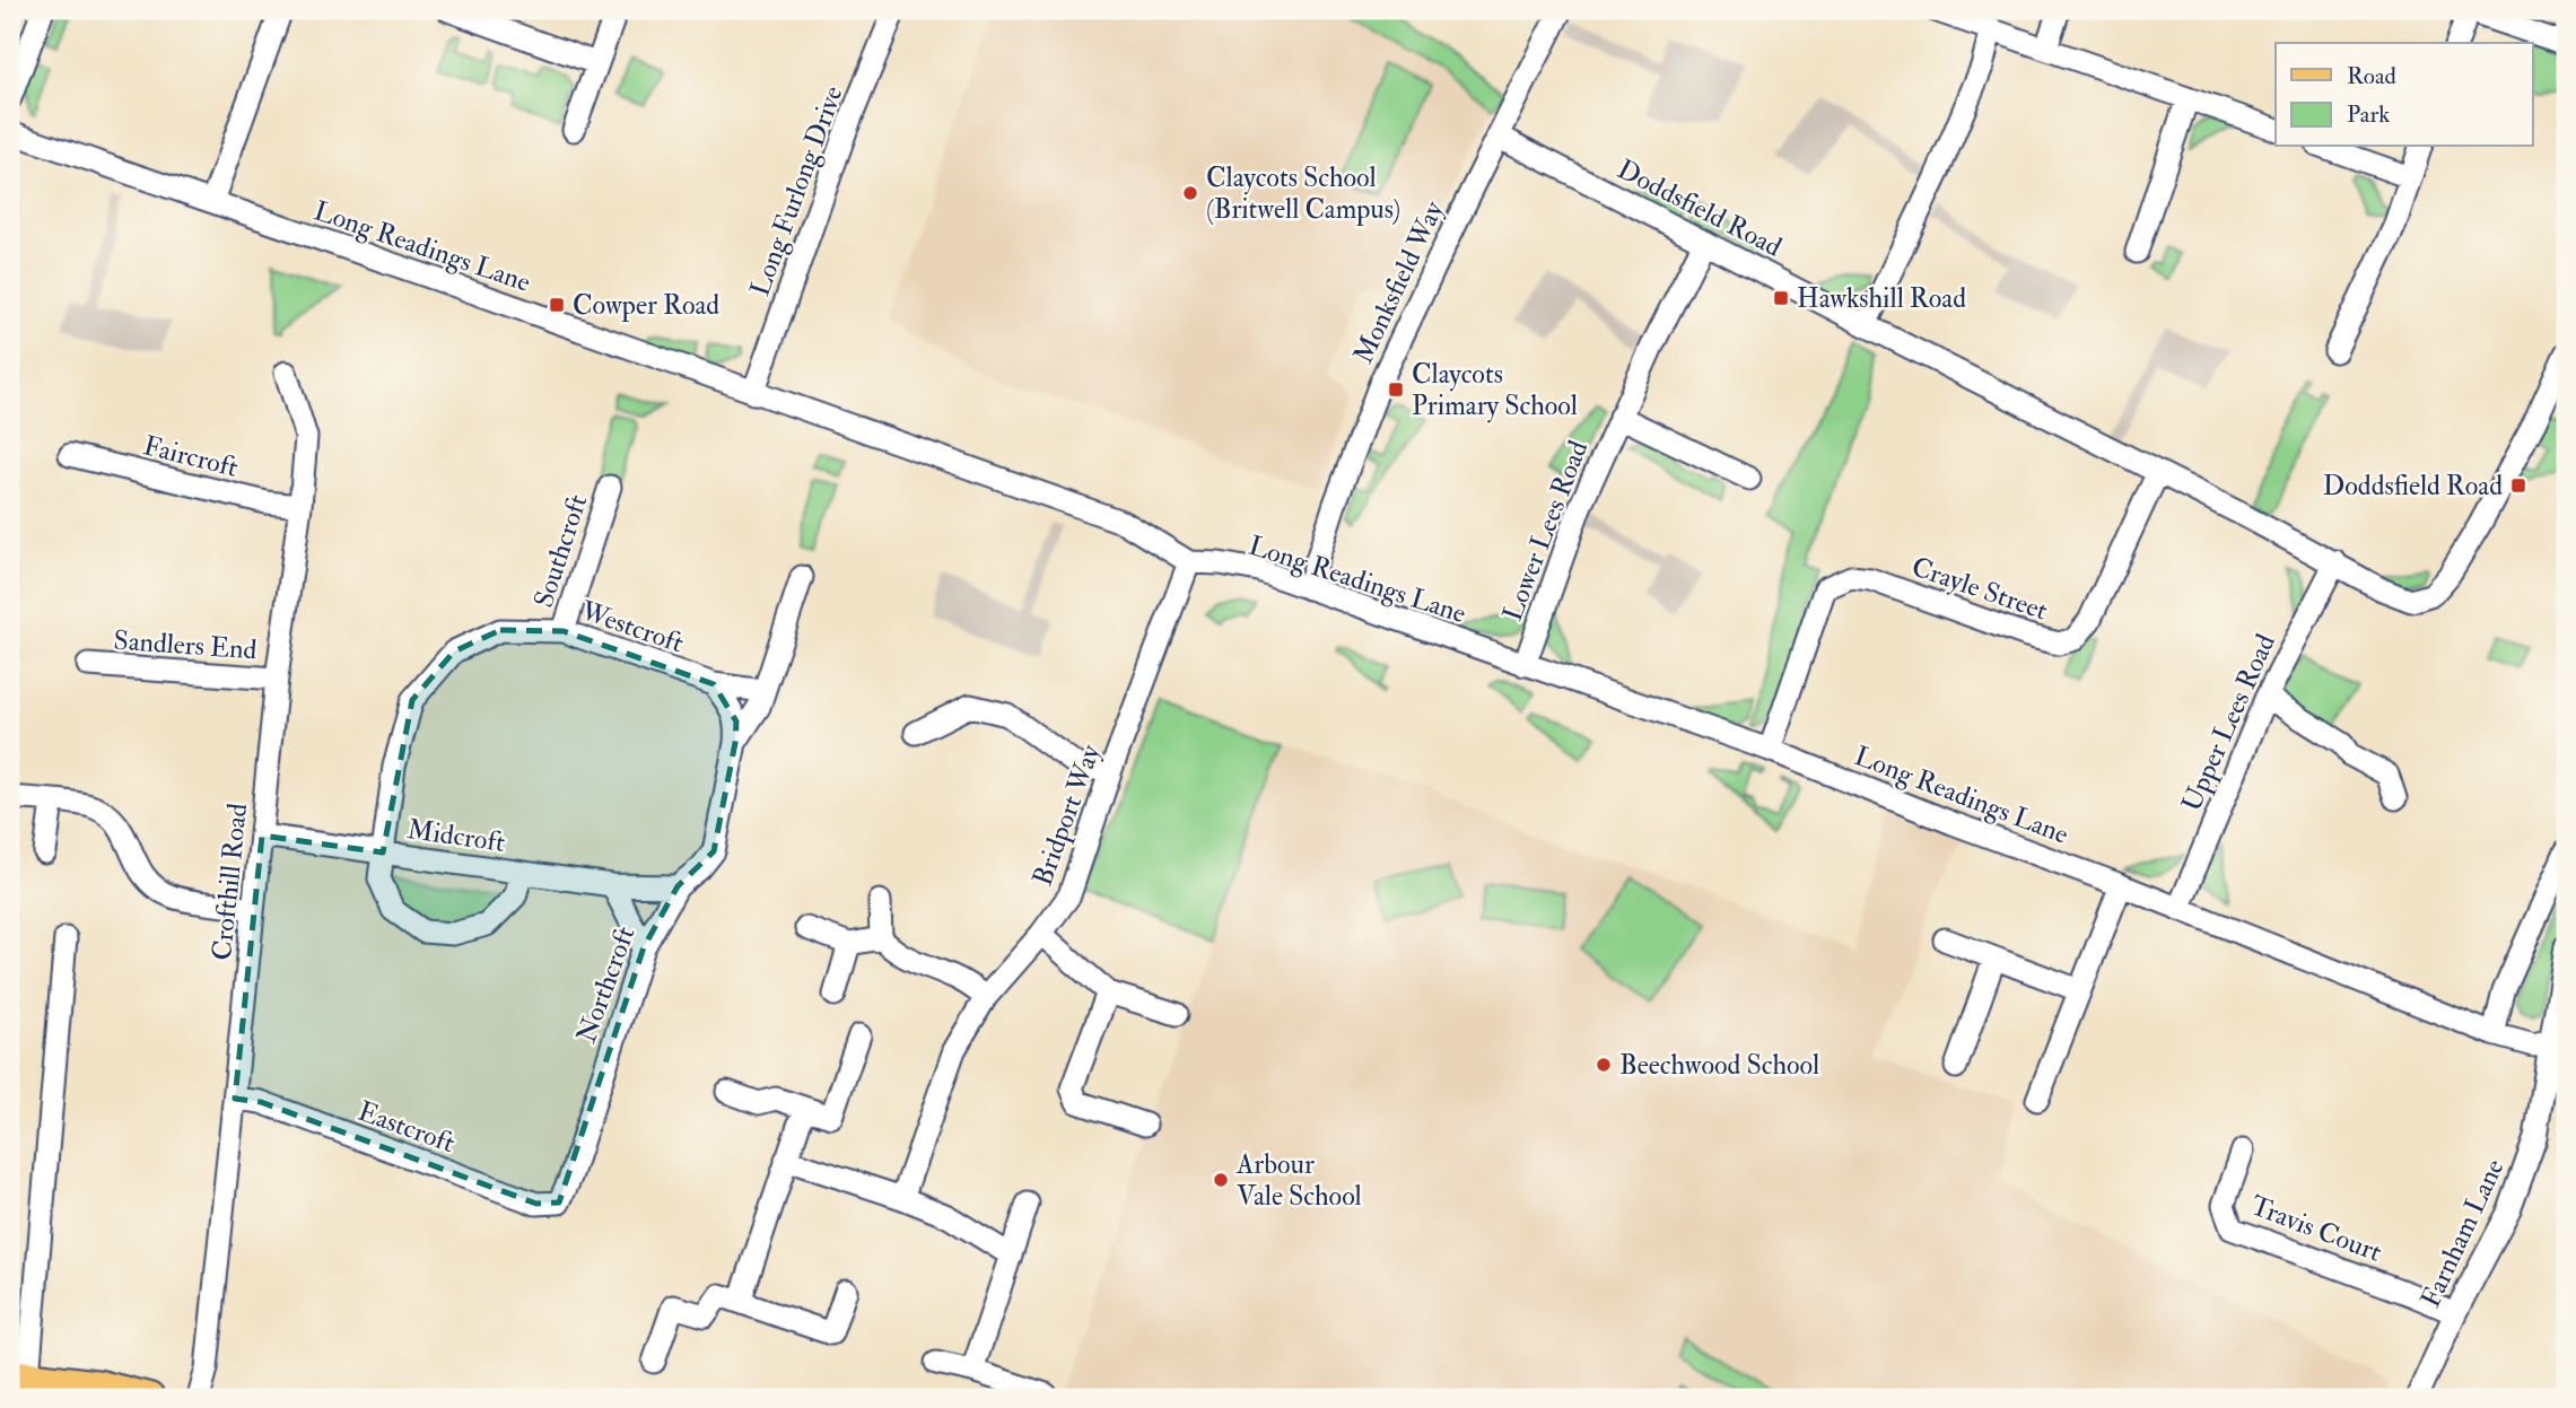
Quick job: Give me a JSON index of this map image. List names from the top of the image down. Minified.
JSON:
{"streets":{"street":["Long Furlong Drive","Doddsfield Road","Long Readings Lane","Monksfield Way","Faircroft","Lower Lees Road","Southcroft","Crayle Street","Westcroft","Sandlers End","Upper Lees Road","Bridport Way","Midcroft","Crofthill Road","Northcroft","Eastcroft","Travis Court","Farnham Lane"]},"crossings":[["Long Furlong Drive","Long Readings Lane"],["Doddsfield Road","Monksfield Way"],["Doddsfield Road","Lower Lees Road"],["Doddsfield Road","Crayle Street"],["Doddsfield Road","Upper Lees Road"],["Long Readings Lane","Monksfield Way"],["Long Readings Lane","Lower Lees Road"],["Long Readings Lane","Crayle Street"],["Long Readings Lane","Upper Lees Road"],["Long Readings Lane","Bridport Way"],["Long Readings Lane","Farnham Lane"],["Faircroft","Crofthill Road"],["Southcroft","Westcroft"],["Westcroft","Midcroft"],["Westcroft","Northcroft"],["Sandlers End","Crofthill Road"],["Midcroft","Crofthill Road"],["Midcroft","Northcroft"],["Crofthill Road","Eastcroft"],["Northcroft","Eastcroft"],["Travis Court","Farnham Lane"]],"places":{"other":["Claycots School (Britwell Campus)","Beechwood School","Arbour Vale School"],"transit":["Hawkshill Road","Cowper Road","Claycots Primary School","Doddsfield Road"]},"legend":["Road","Park"]}
